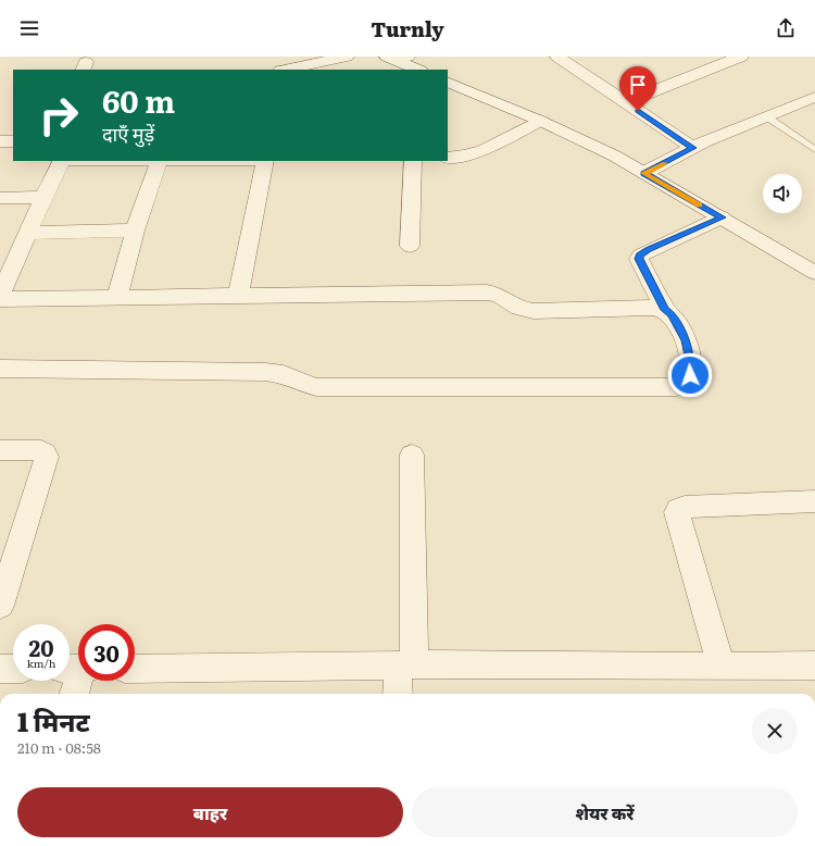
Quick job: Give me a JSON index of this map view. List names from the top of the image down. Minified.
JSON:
{"page":{"header":"Turnly","turn":["60 m","दाएँ मुड़ें"],"speed":"20 km/h","limit":"30","heading":["1 मिनट","210 m · 08:58"],"buttons":["बाहर","शेयर करें"]}}
